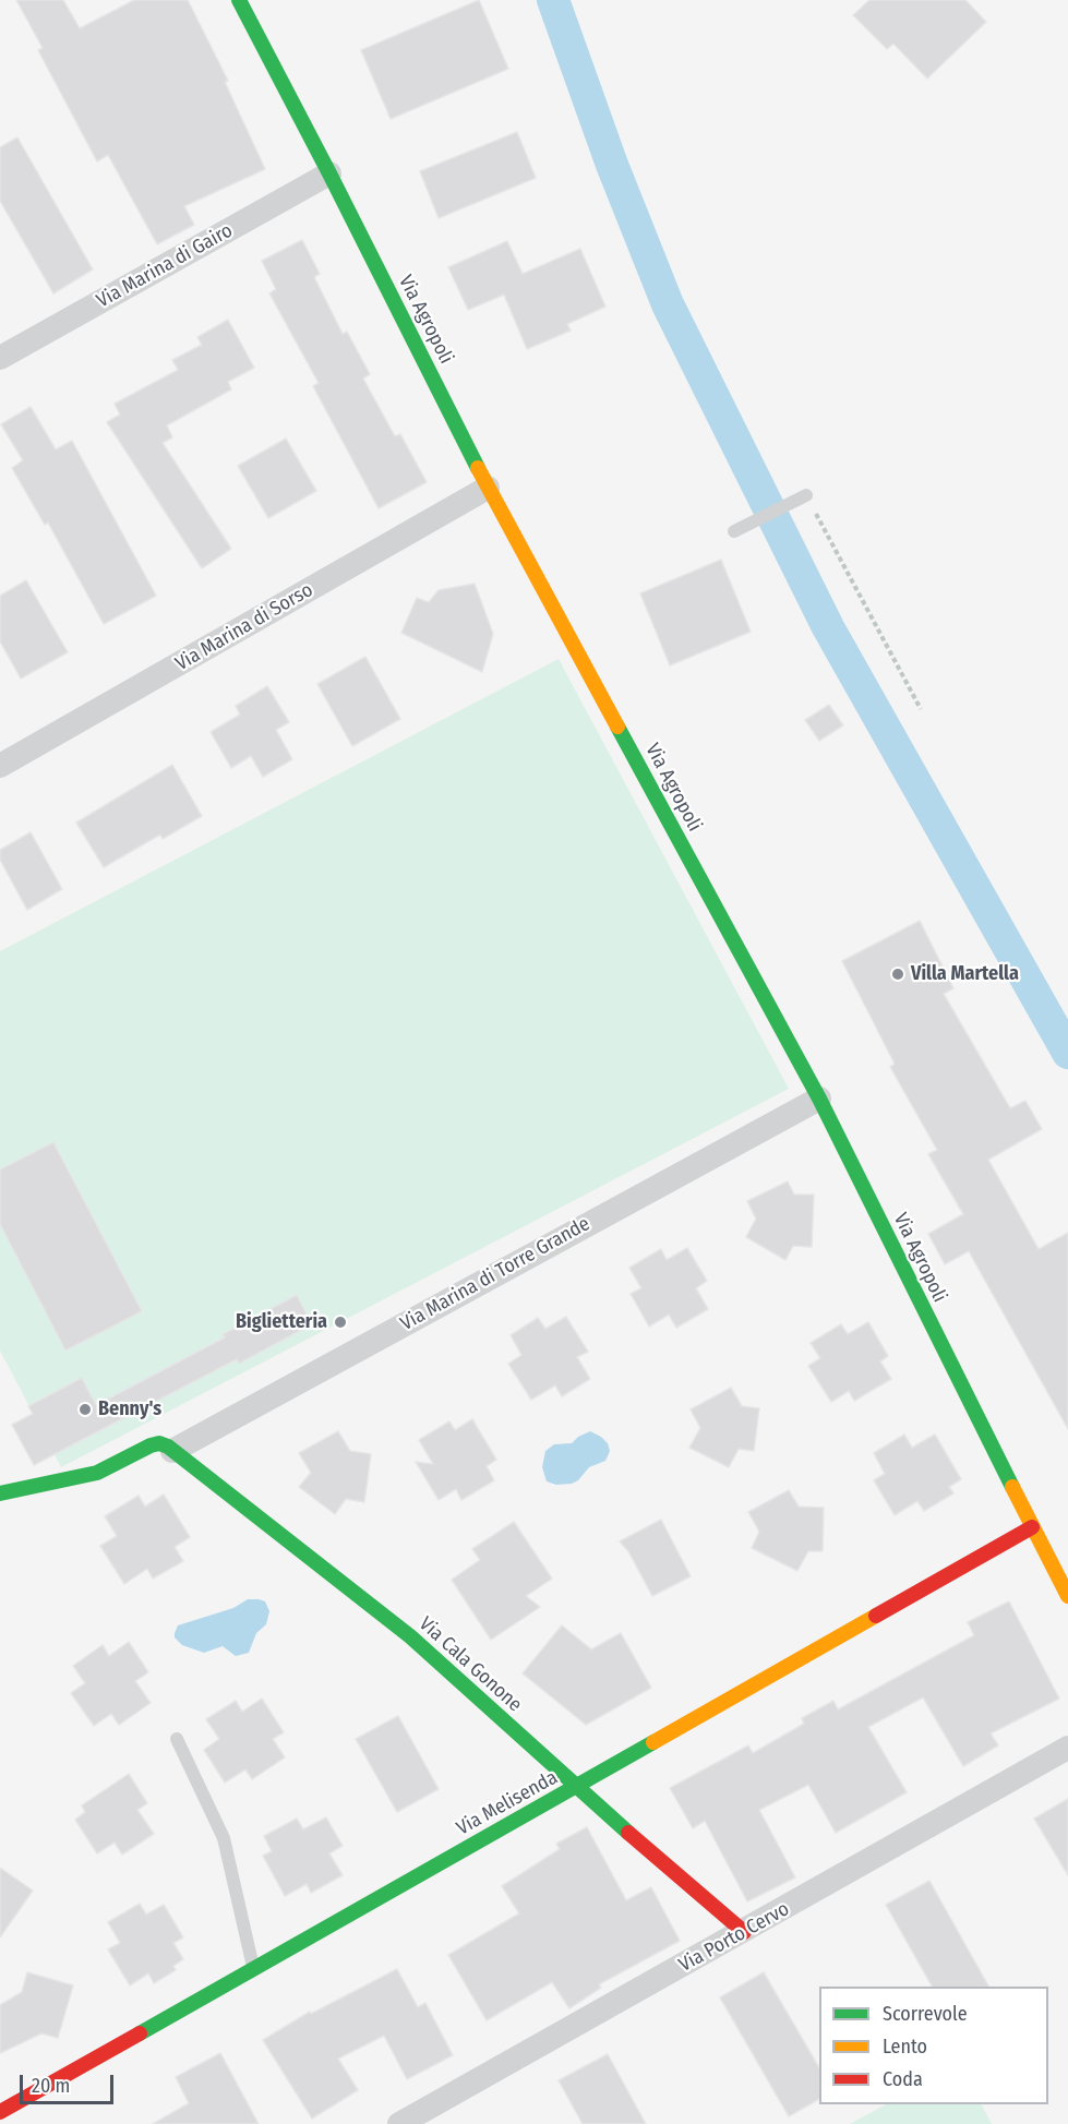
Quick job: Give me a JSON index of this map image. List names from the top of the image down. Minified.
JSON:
{"streets":{"street":["Via Marina di Gairo","Via Agropoli","Via Marina di Sorso","Via Marina di Torre Grande","Via Cala Gonone","Via Melisenda","Via Porto Cervo"]},"crossings":[["Via Marina di Gairo","Via Agropoli"],["Via Agropoli","Via Marina di Sorso"],["Via Agropoli","Via Marina di Torre Grande"],["Via Agropoli","Via Melisenda"],["Via Marina di Torre Grande","Via Cala Gonone"],["Via Cala Gonone","Via Melisenda"],["Via Cala Gonone","Via Porto Cervo"]],"places":["Villa Martella","Biglietteria","Benny's"],"legend":["Scorrevole","Lento","Coda"],"scale_bar":"20 m"}
